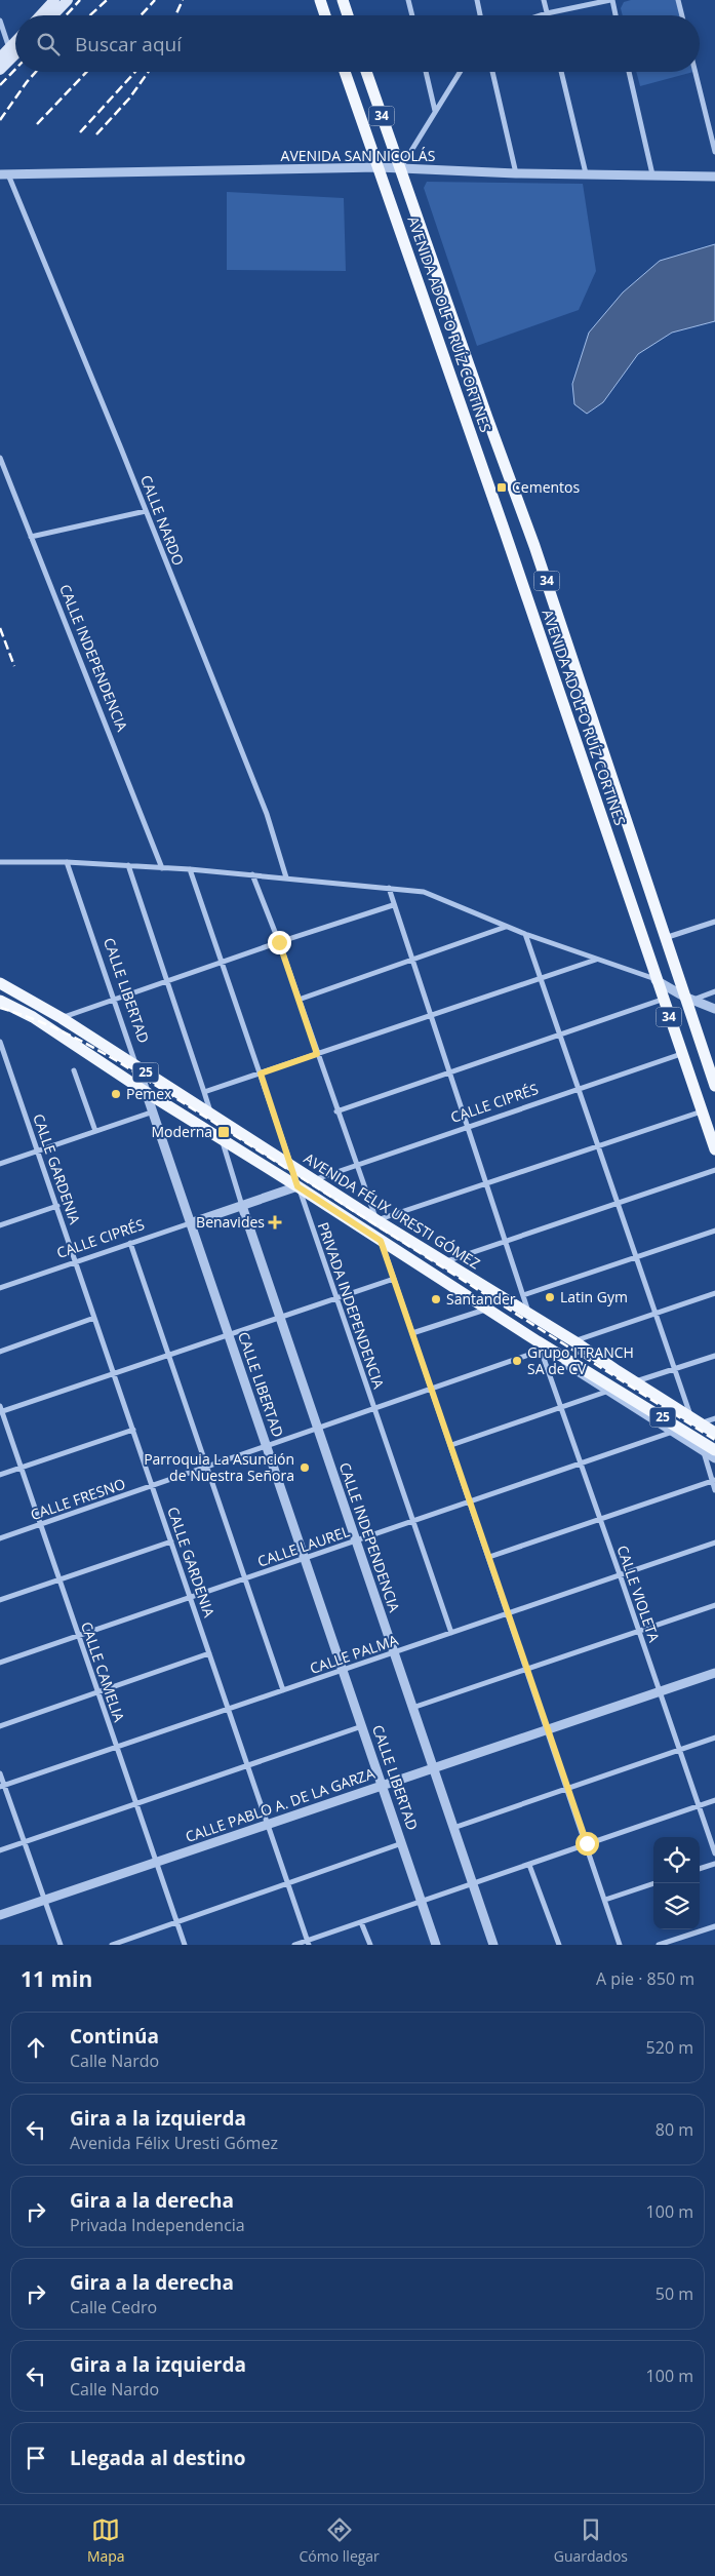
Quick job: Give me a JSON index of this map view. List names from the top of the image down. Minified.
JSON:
{"streets":{"main road":["34","AVENIDA ADOLFO RUÍZ CORTINES","25","AVENIDA FÉLIX URESTI GÓMEZ"],"street":["AVENIDA SAN NICOLÁS","CALLE NARDO","CALLE INDEPENDENCIA","CALLE LIBERTAD","CALLE CIPRÉS","CALLE GARDENIA","PRIVADA INDEPENDENCIA","CALLE FRESNO","CALLE LAUREL","CALLE VIOLETA","CALLE PALMA","CALLE CAMELIA","CALLE PABLO A. DE LA GARZA"]},"crossings":[["AVENIDA SAN NICOLÁS","AVENIDA ADOLFO RUÍZ CORTINES"],["AVENIDA SAN NICOLÁS","CALLE NARDO"],["AVENIDA ADOLFO RUÍZ CORTINES","CALLE CIPRÉS"],["CALLE INDEPENDENCIA","CALLE CIPRÉS"],["CALLE INDEPENDENCIA","AVENIDA FÉLIX URESTI GÓMEZ"],["CALLE INDEPENDENCIA","CALLE FRESNO"],["CALLE INDEPENDENCIA","CALLE LAUREL"],["CALLE INDEPENDENCIA","CALLE PALMA"],["CALLE INDEPENDENCIA","CALLE PABLO A. DE LA GARZA"],["CALLE LIBERTAD","CALLE CIPRÉS"],["CALLE LIBERTAD","AVENIDA FÉLIX URESTI GÓMEZ"],["CALLE LIBERTAD","CALLE FRESNO"],["CALLE LIBERTAD","CALLE LAUREL"],["CALLE LIBERTAD","CALLE PALMA"],["CALLE LIBERTAD","CALLE PABLO A. DE LA GARZA"],["CALLE CIPRÉS","CALLE GARDENIA"],["CALLE CIPRÉS","AVENIDA FÉLIX URESTI GÓMEZ"],["CALLE CIPRÉS","PRIVADA INDEPENDENCIA"],["CALLE GARDENIA","CALLE FRESNO"],["CALLE GARDENIA","CALLE LAUREL"],["CALLE GARDENIA","CALLE PALMA"],["CALLE GARDENIA","CALLE PABLO A. DE LA GARZA"],["AVENIDA FÉLIX URESTI GÓMEZ","PRIVADA INDEPENDENCIA"],["AVENIDA FÉLIX URESTI GÓMEZ","CALLE FRESNO"],["AVENIDA FÉLIX URESTI GÓMEZ","CALLE VIOLETA"],["PRIVADA INDEPENDENCIA","CALLE FRESNO"],["PRIVADA INDEPENDENCIA","CALLE LAUREL"],["PRIVADA INDEPENDENCIA","CALLE PALMA"],["CALLE FRESNO","CALLE VIOLETA"],["CALLE FRESNO","CALLE CAMELIA"],["CALLE LAUREL","CALLE VIOLETA"],["CALLE LAUREL","CALLE CAMELIA"],["CALLE VIOLETA","CALLE PALMA"],["CALLE VIOLETA","CALLE PABLO A. DE LA GARZA"],["CALLE PALMA","CALLE CAMELIA"],["CALLE CAMELIA","CALLE PABLO A. DE LA GARZA"]],"places":{"transit":["Cementos","Moderna"],"other":["Pemex","Latin Gym","Santander","Grupo ITRANCH SA de CV","Parroquia La Asunción de Nuestra Señora"],"health":["Benavides"]},"page":{"search":"Buscar aquí","heading":["11 min","A pie · 850 m"],"list":[["Continúa","Calle Nardo","520 m"],["Gira a la izquierda","Avenida Félix Uresti Gómez","80 m"],["Gira a la derecha","Privada Independencia","100 m"],["Gira a la derecha","Calle Cedro","50 m"],["Gira a la izquierda","Calle Nardo","100 m"],"Llegada al destino"],"nav":["Mapa","Cómo llegar","Guardados"]}}
